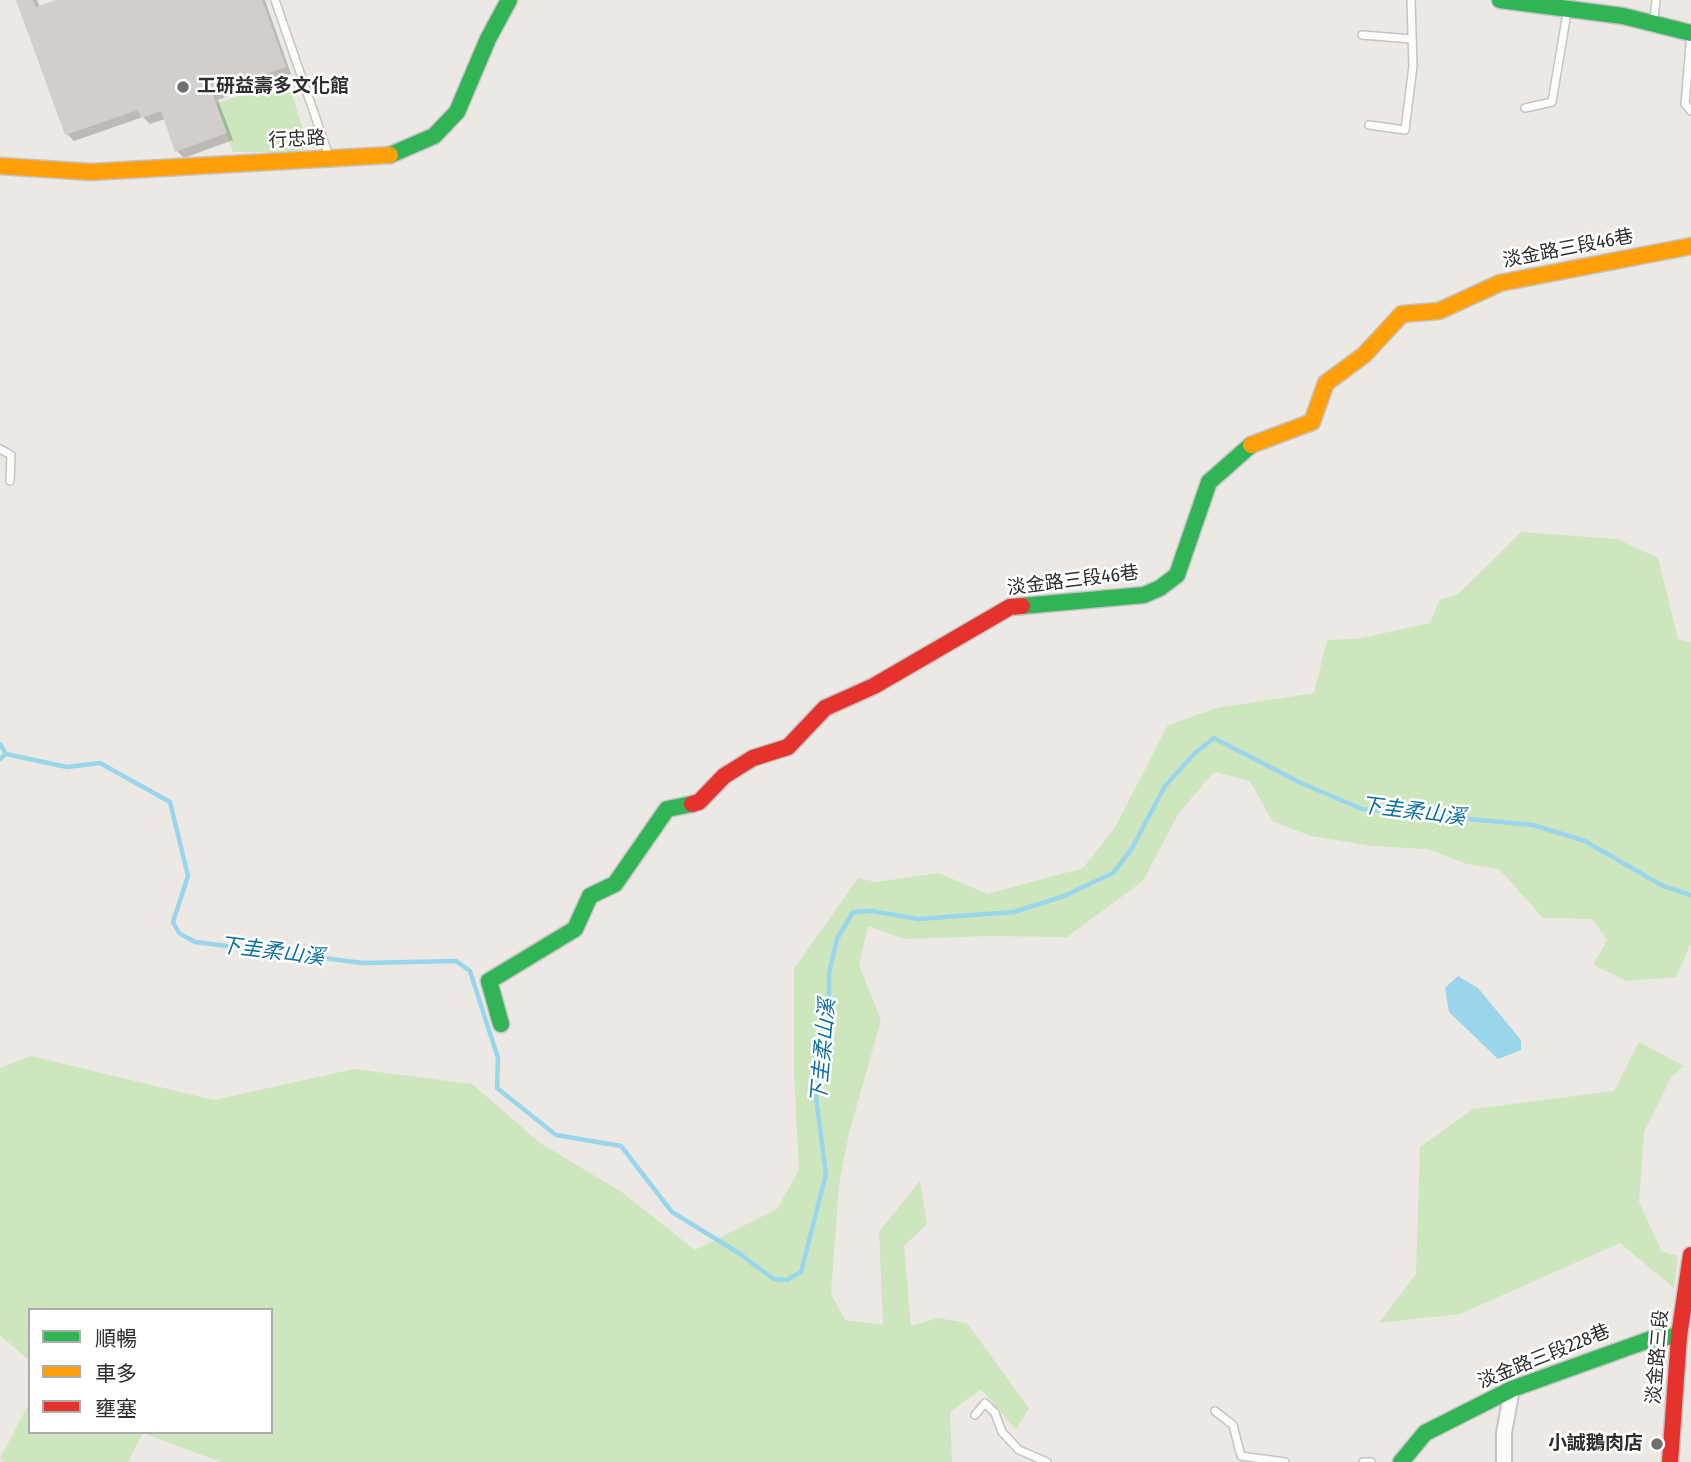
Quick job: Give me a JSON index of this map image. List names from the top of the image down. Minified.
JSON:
{"streets":{"street":["行忠路","淡金路三段46巷","淡金路三段228巷","淡金路三段"]},"crossings":[["淡金路三段228巷","淡金路三段"]],"water":["下圭柔山溪"],"places":["工研益壽多文化館","小誠鵝肉店"],"legend":["順暢","車多","壅塞"]}
